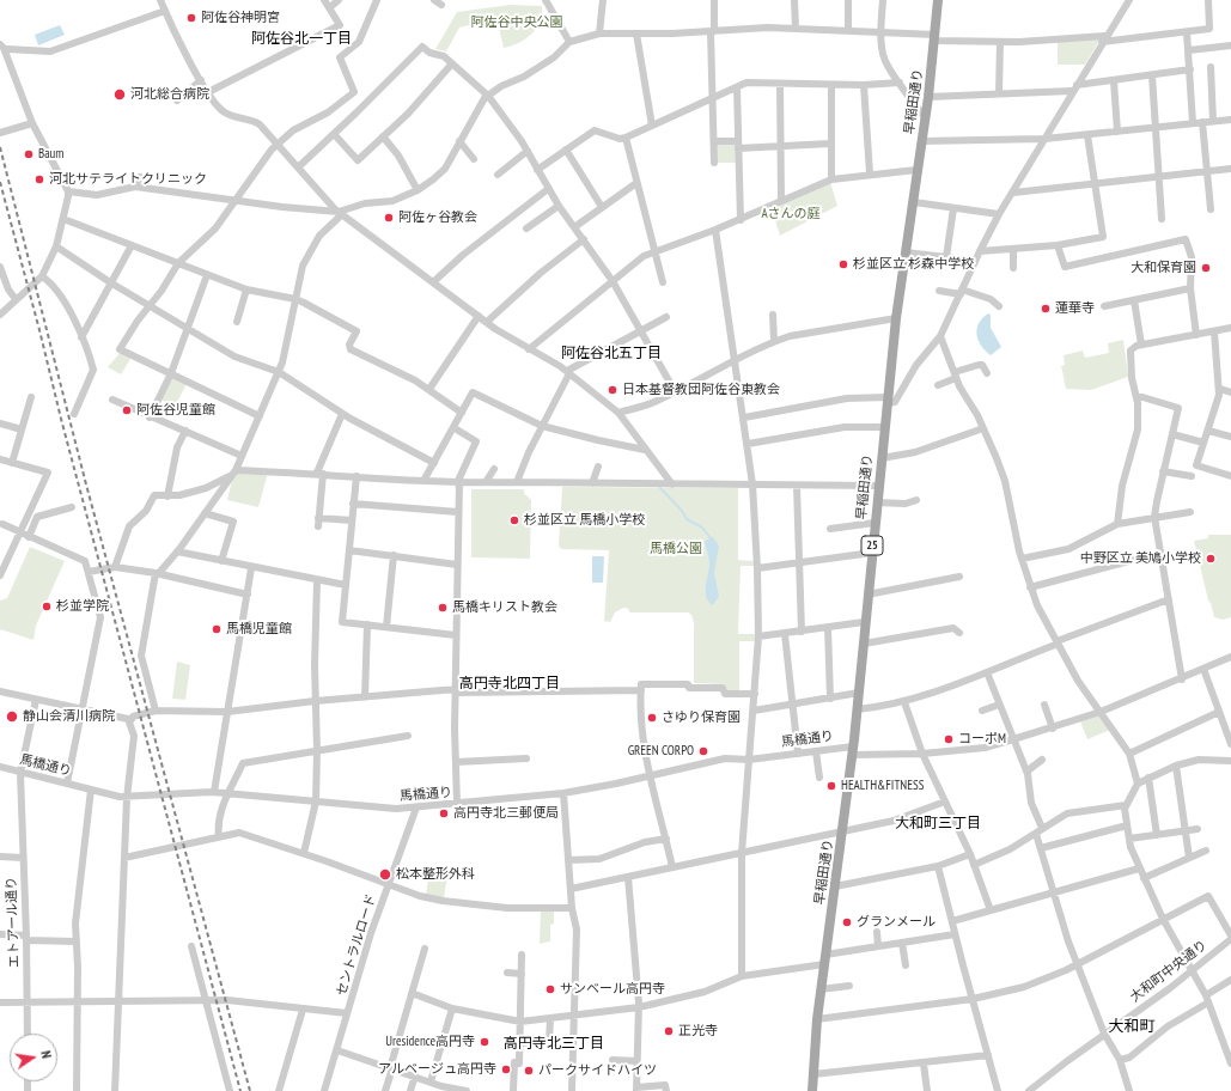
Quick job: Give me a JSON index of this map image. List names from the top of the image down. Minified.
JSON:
{"streets":{"main road":["早稲田通り","25"],"street":["馬橋通り","エトアール通り","セントラルロード","大和町中央通り"]},"crossings":[["早稲田通り","馬橋通り"],["馬橋通り","エトアール通り"],["馬橋通り","セントラルロード"]],"districts":["阿佐谷北一丁目","阿佐谷北五丁目","高円寺北四丁目","大和町三丁目","大和町","高円寺北三丁目"],"parks":["阿佐谷中央公園","Aさんの庭","馬橋公園"],"places":["阿佐谷神明宮","河北総合病院","Baum","河北サテライトクリニック","阿佐ヶ谷教会","杉並区立 杉森中学校","大和保育園","蓮華寺","日本基督教団阿佐谷東教会","阿佐谷児童館","杉並区立 馬橋小学校","中野区立 美鳩小学校","杉並学院","馬橋キリスト教会","馬橋児童館","静山会清川病院","さゆり保育園","コーポM","GREEN CORPO","HEALTH&FITNESS","高円寺北三郵便局","松本整形外科","グランメール","サンベール高円寺","正光寺","Uresidence高円寺","アルベージュ高円寺","パークサイドハイツ"],"north":"right"}
